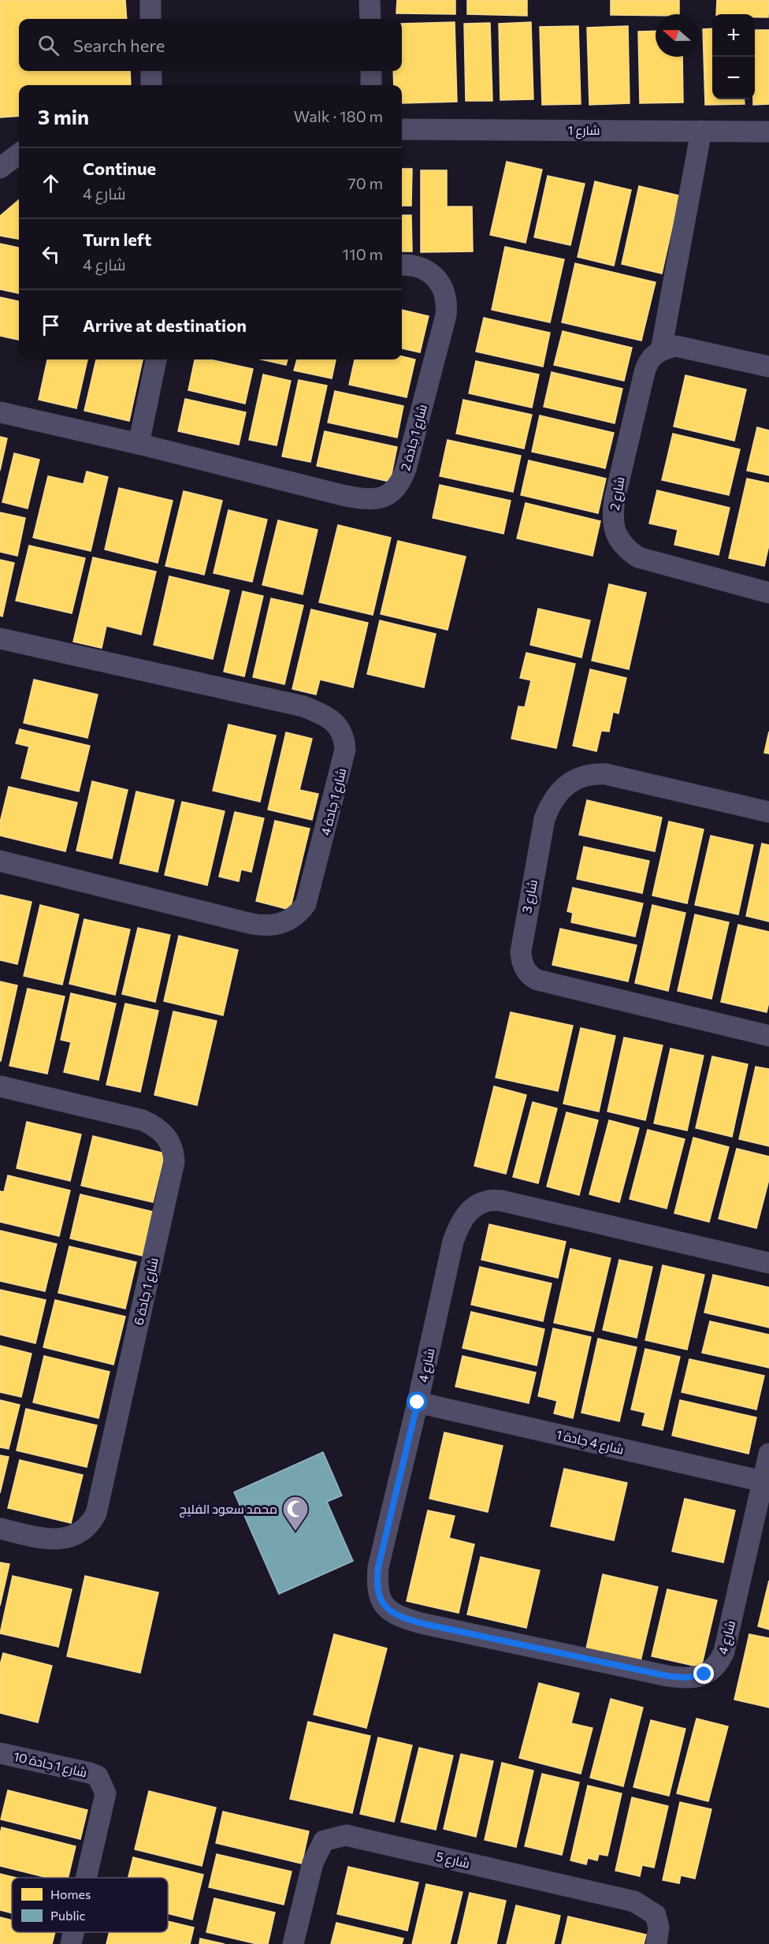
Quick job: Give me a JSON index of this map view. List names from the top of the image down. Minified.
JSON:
{"streets":{"street":["شارع 1","شارع 1 جادة 2","شارع 2","شارع 1 جادة 4","شارع 3","شارع 1 جادة 6","شارع 4","شارع 4 جادة 1","شارع 1 جادة 10","شارع 5"]},"crossings":[["شارع 1","شارع 2"],["شارع 4","شارع 4 جادة 1"]],"places":{"mosque":["محمد سعود الفليج"]},"legend":["Homes","Public"],"north":"left","page":{"map_buttons":["+","−"],"search":"Search here","heading":["3 min","Walk · 180 m"],"list":[["Continue","شارع 4","70 m"],["Turn left","شارع 4","110 m"],"Arrive at destination"]}}
